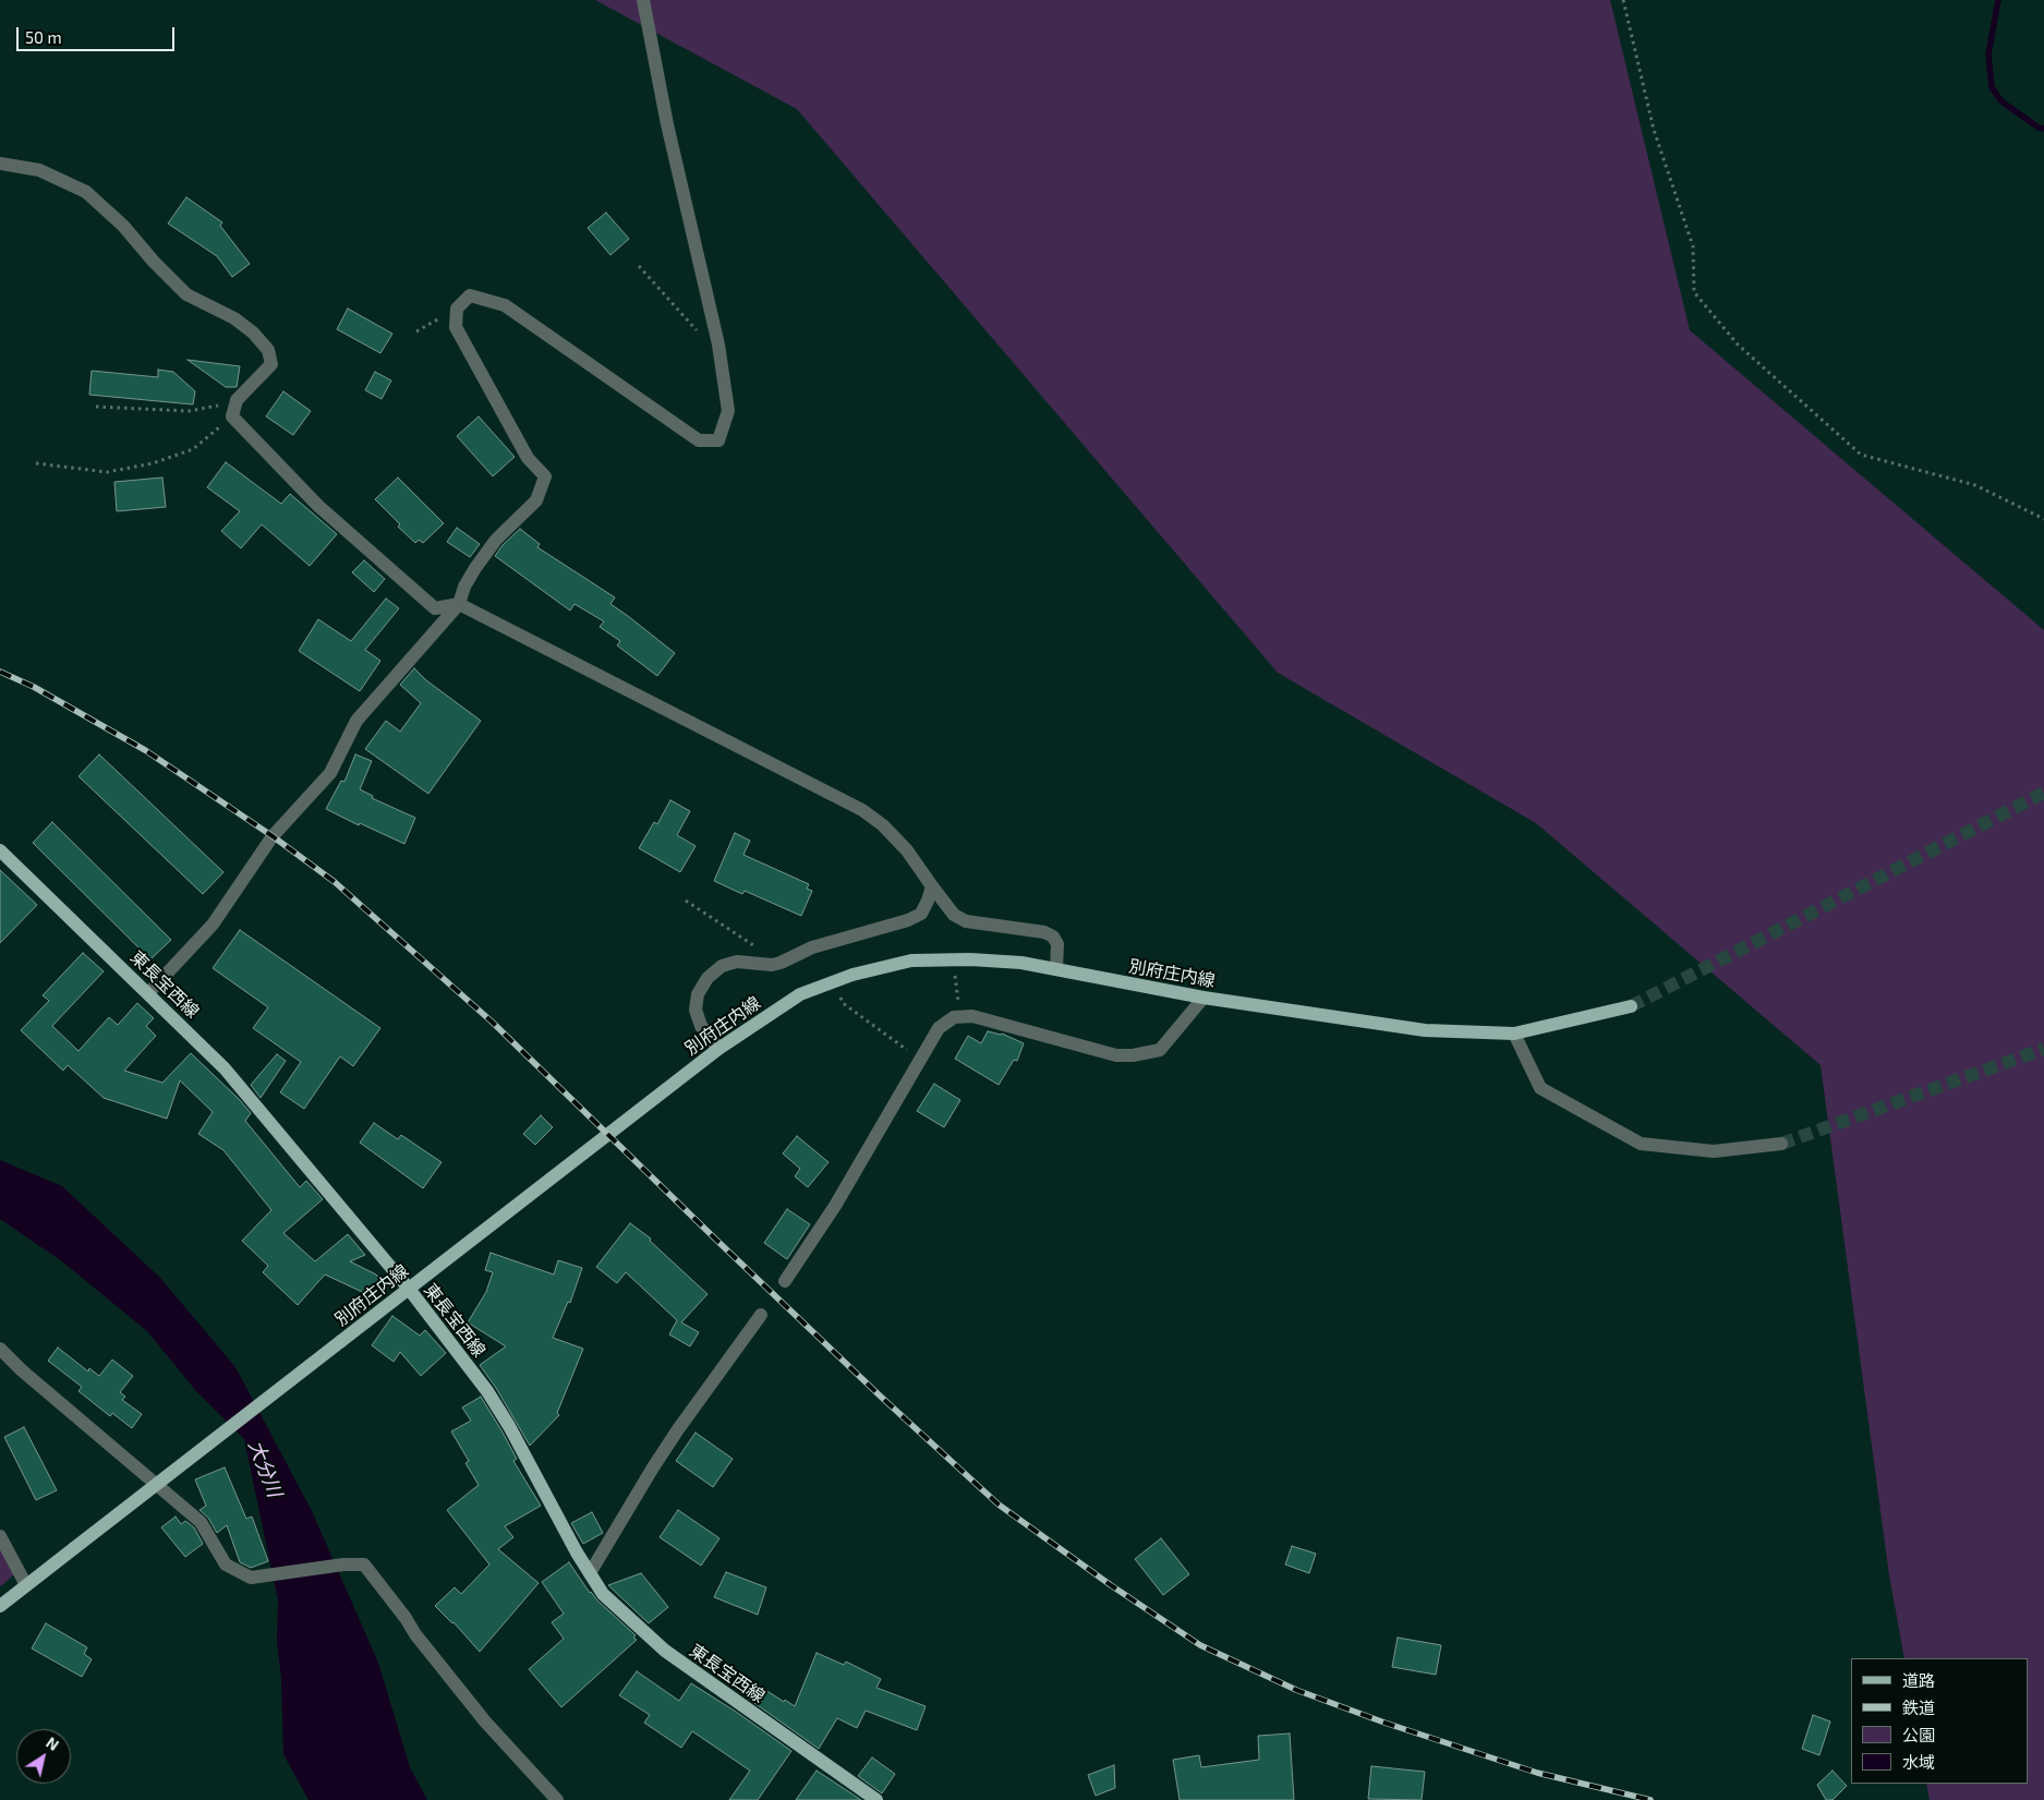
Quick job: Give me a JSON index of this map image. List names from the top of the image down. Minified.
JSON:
{"streets":{"main road":["別府庄内線","東長宝西線"]},"crossings":[["別府庄内線","東長宝西線"]],"water":["大分川"],"legend":["道路","鉄道","公園","水域"],"scale_bar":"50 m","north":"top right"}
